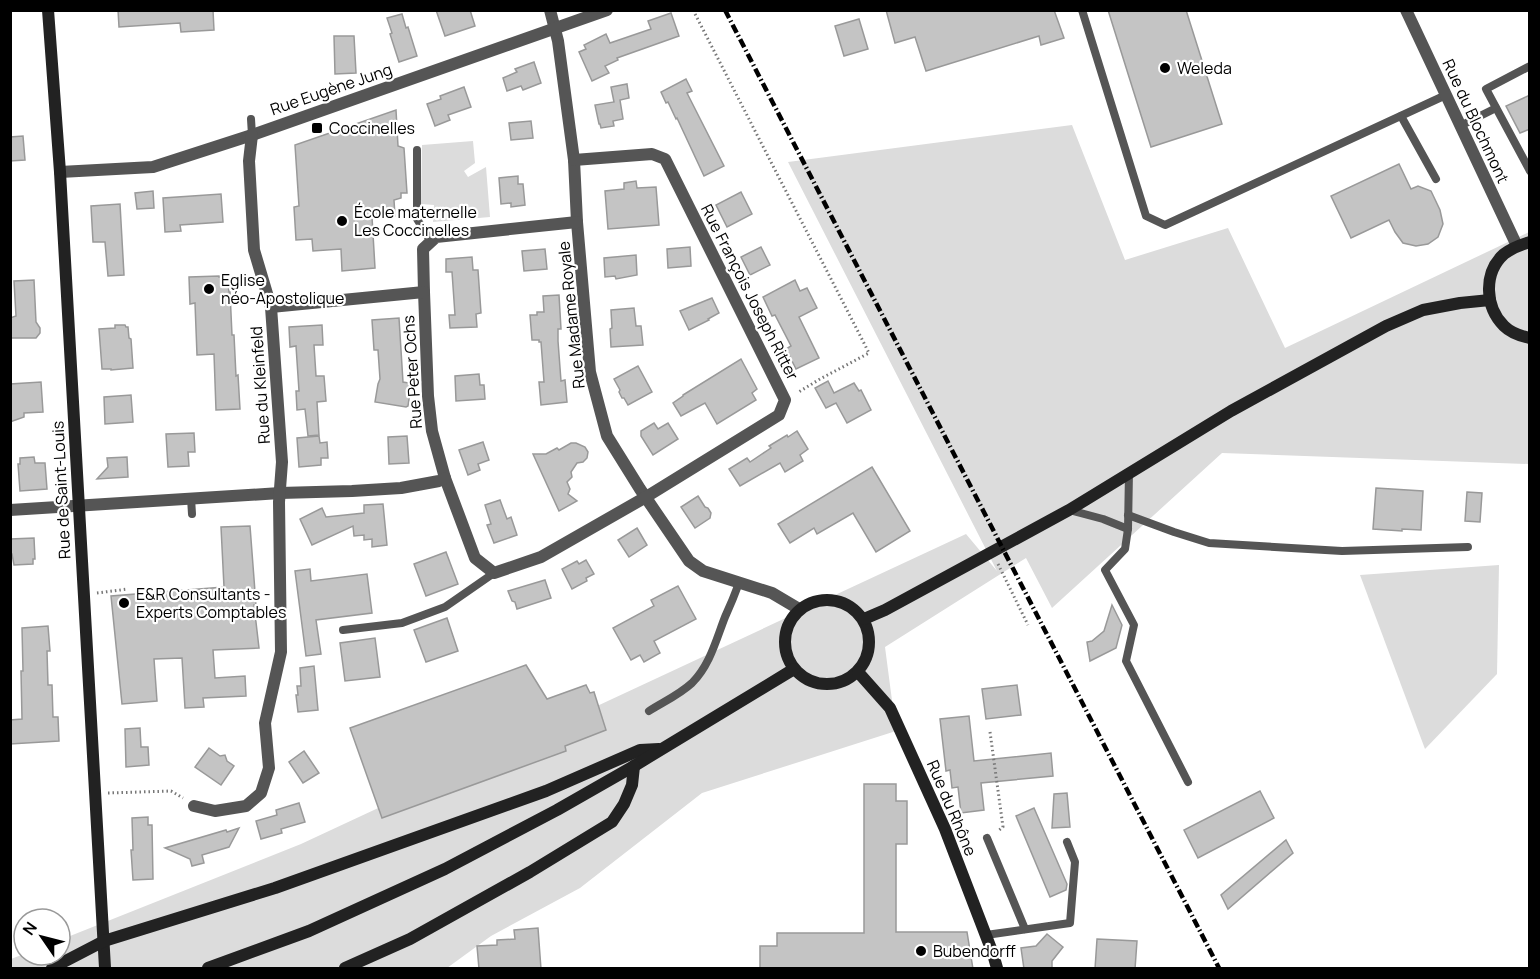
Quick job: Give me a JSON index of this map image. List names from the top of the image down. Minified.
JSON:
{"streets":{"main road":["Rue de Saint-Louis","Rue du Rhône"],"street":["Rue Eugène Jung","Rue du Blochmont","Rue François Joseph Ritter","Rue Madame Royale","Rue Peter Ochs","Rue du Kleinfeld"]},"crossings":[["Rue Eugène Jung","Rue Madame Royale"],["Rue Eugène Jung","Rue du Kleinfeld"],["Rue Eugène Jung","Rue de Saint-Louis"],["Rue François Joseph Ritter","Rue Madame Royale"],["Rue Madame Royale","Rue du Rhône"]],"places":{"other":["Weleda","École maternelle Les Coccinelles","Eglise néo-Apostolique","E&R Consultants - Experts Comptables","Bubendorff"],"transit":["Coccinelles"]},"north":"top left"}
